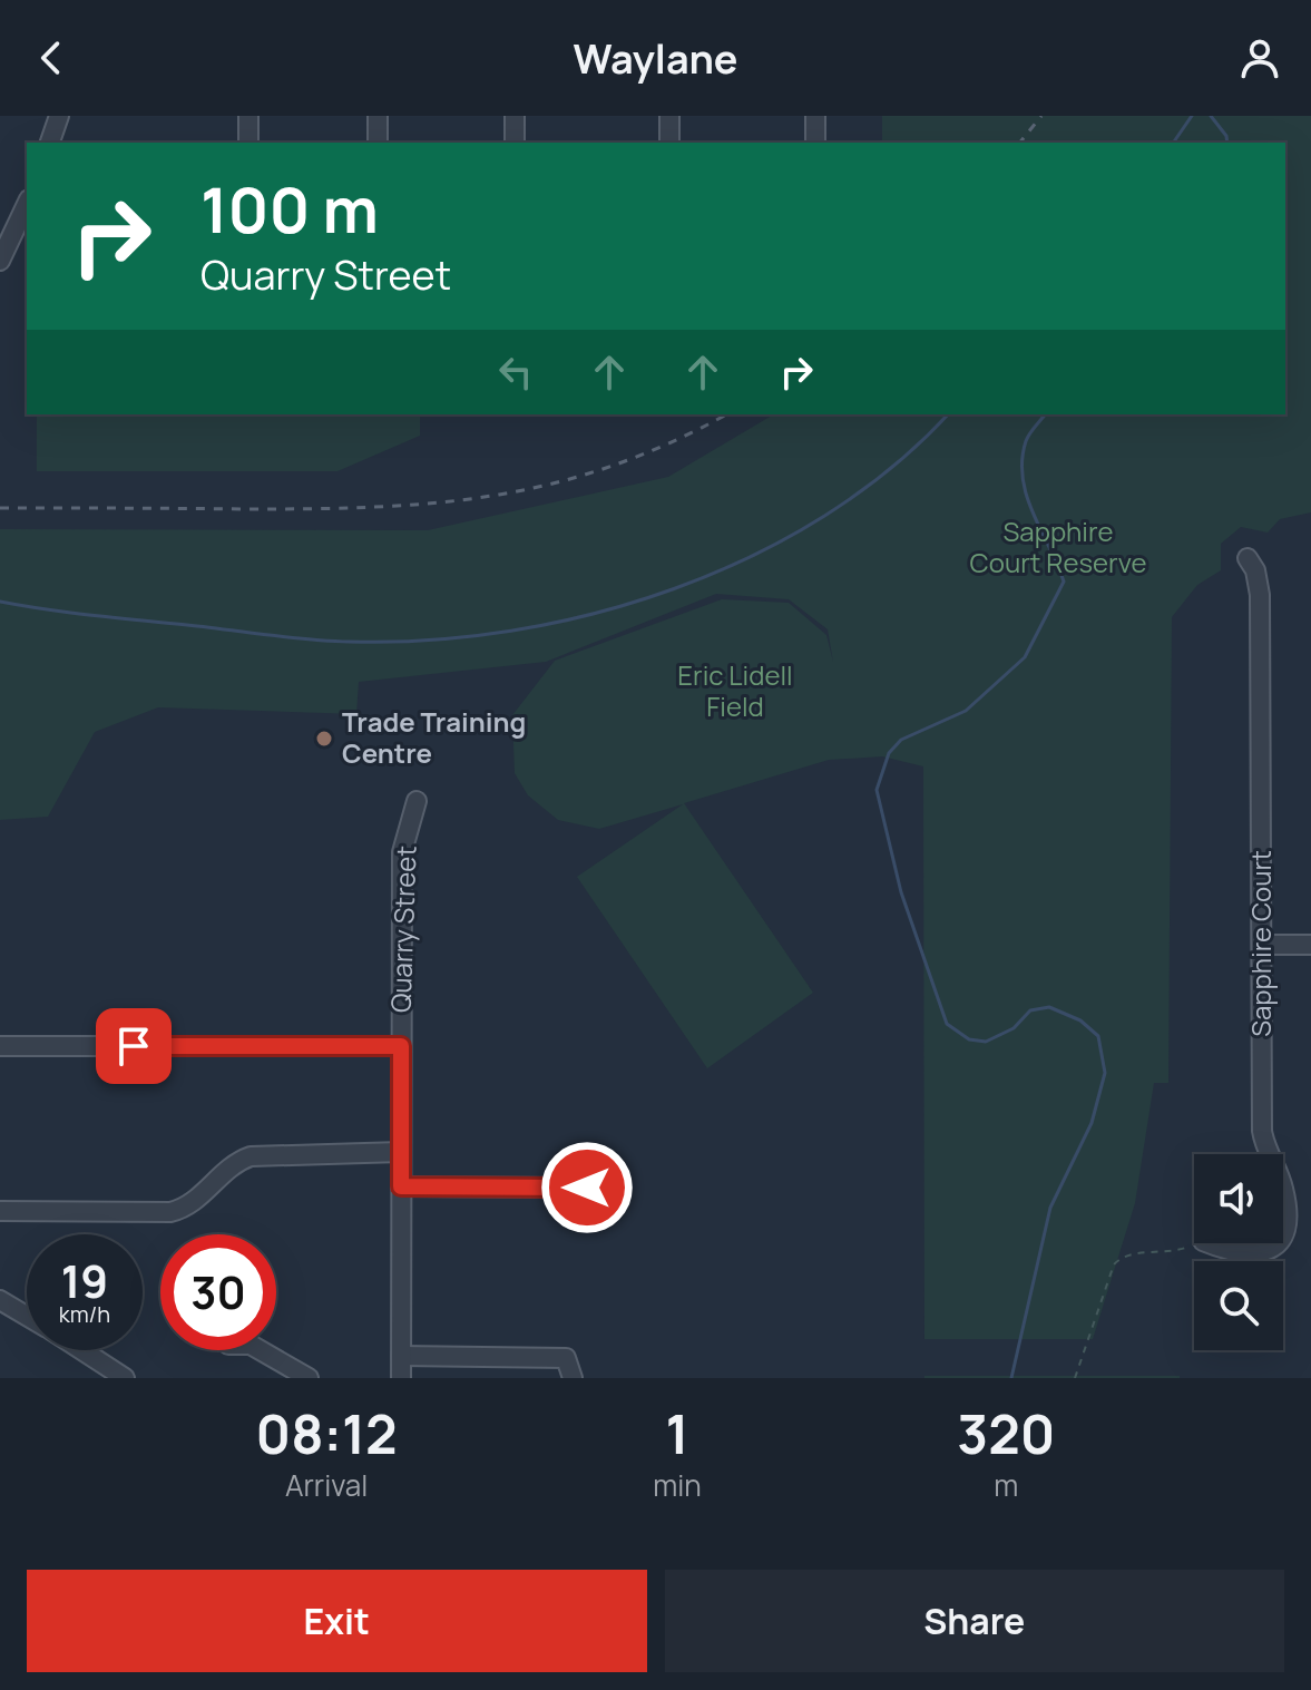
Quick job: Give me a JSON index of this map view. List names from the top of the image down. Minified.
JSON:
{"streets":{"street":["Quarry Street","Sapphire Court"]},"parks":["Sapphire Court Reserve","Eric Lidell Field"],"places":["Trade Training Centre"],"page":{"header":"Waylane","turn":["100 m","Quarry Street"],"speed":"19 km/h","limit":"30","eta":["08:12","Arrival","1","min","320","m"],"buttons":["Exit","Share"]}}
